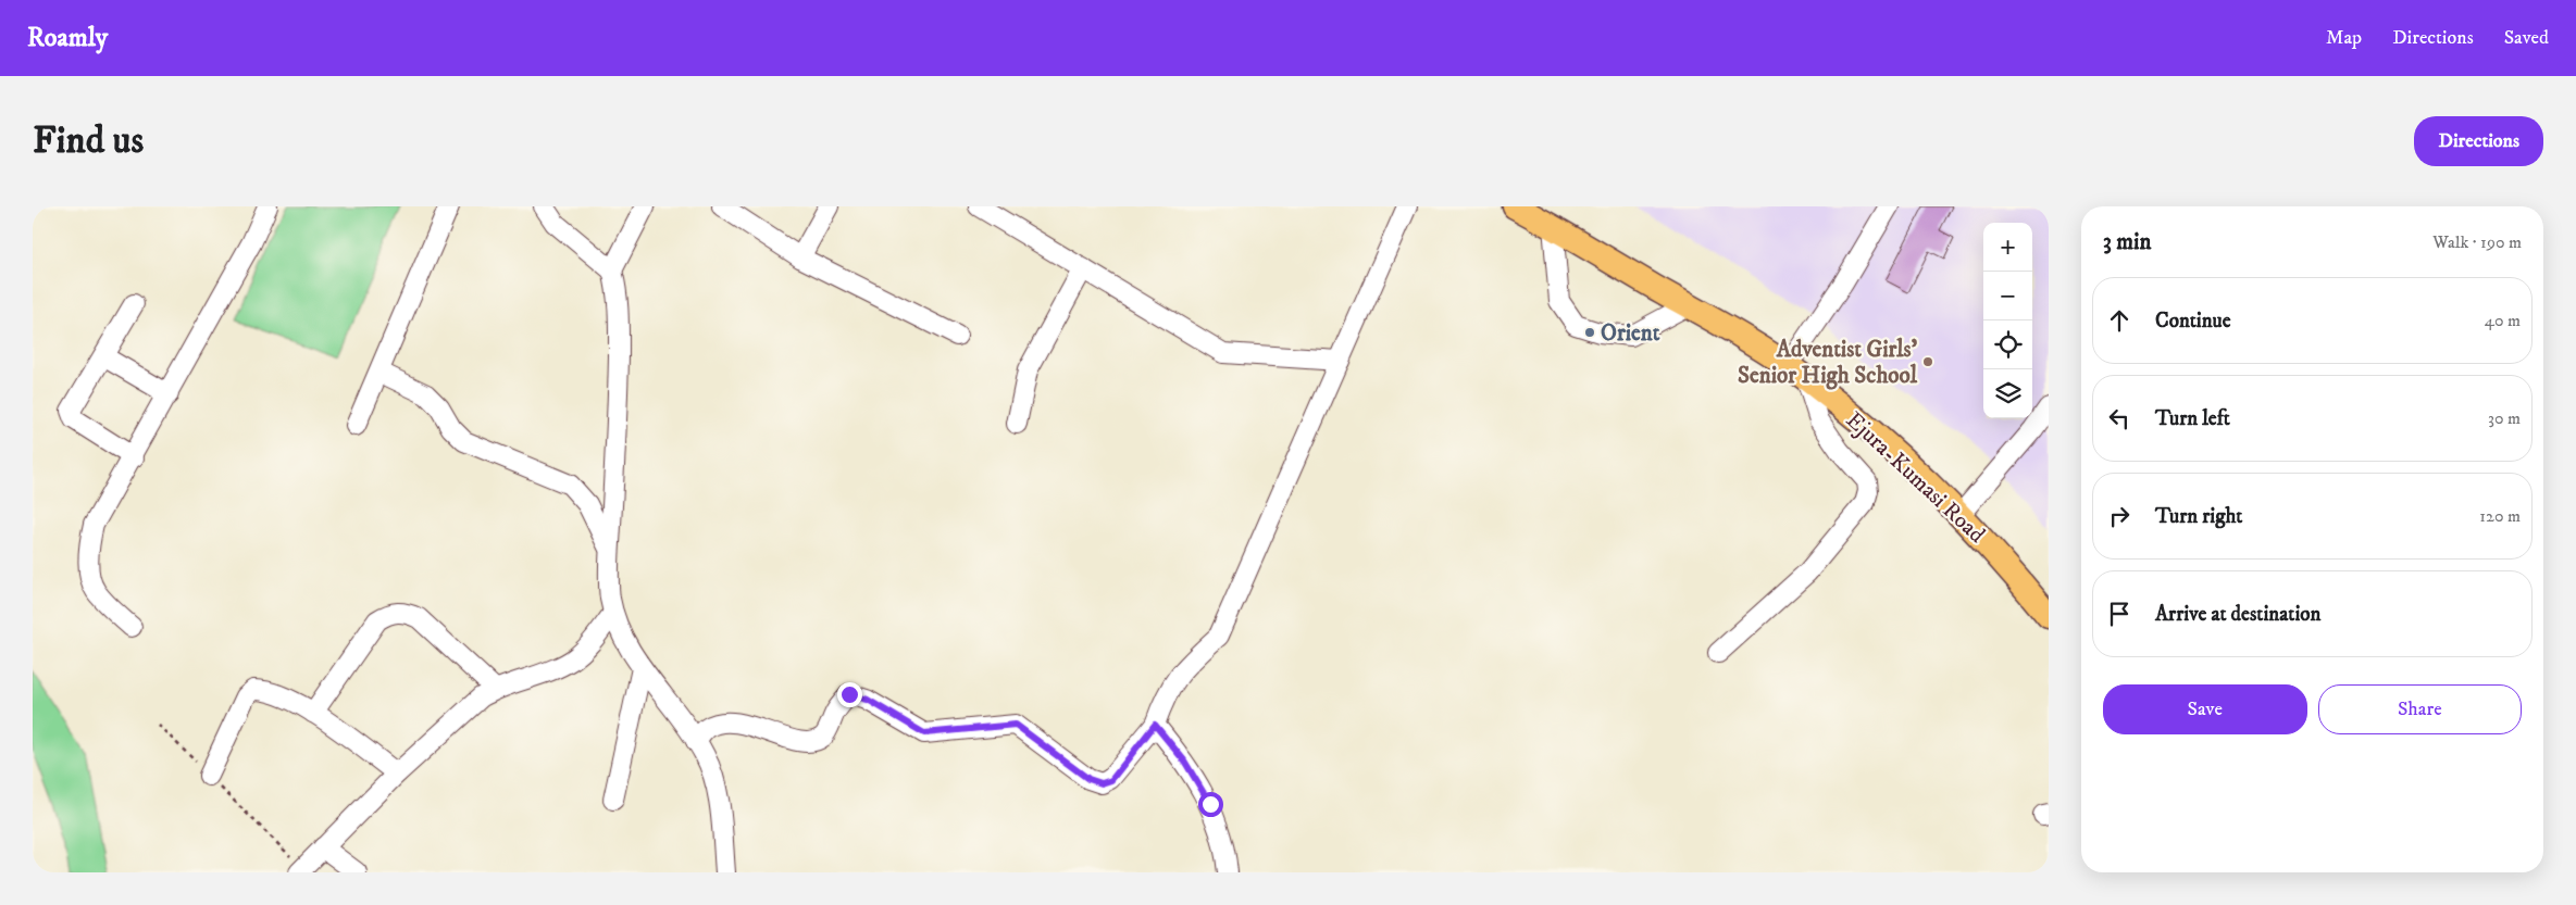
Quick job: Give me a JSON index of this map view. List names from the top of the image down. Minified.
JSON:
{"streets":{"main road":["Ejura-Kumasi Road"]},"places":["Orient","Adventist Girls' Senior High School"],"page":{"header":"Roamly","nav":["Map","Directions","Saved"],"buttons":["Directions",["Save","Share"]],"title":"Find us","heading":["3 min","Walk · 190 m"],"map_buttons":["+","−"],"list":[["Continue","40 m"],["Turn left","30 m"],["Turn right","120 m"],"Arrive at destination"]}}
